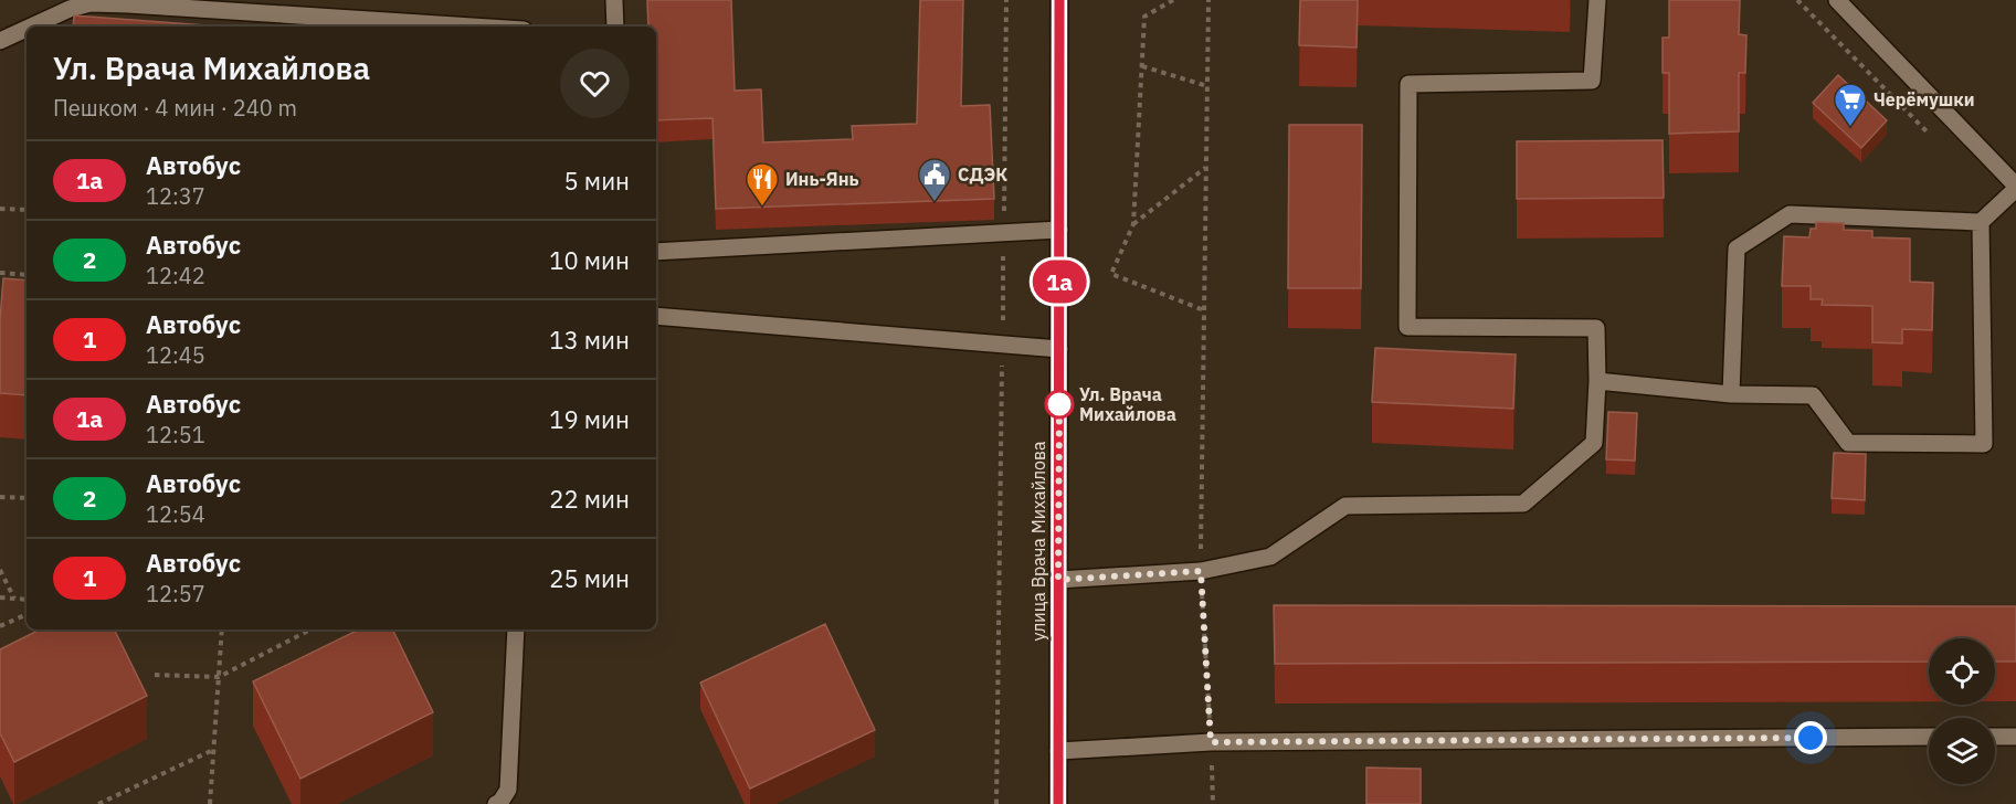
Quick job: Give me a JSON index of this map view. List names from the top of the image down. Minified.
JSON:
{"streets":{"main road":["улица Врача Михайлова"]},"places":{"supermarket":["Черёмушки"],"public building":["СДЭК"],"restaurant":["Инь-Янь"],"other":["Ул. Врача Михайлова"]},"lines":["bus line 1а"],"page":{"on_map":"1а","heading":["Ул. Врача Михайлова","Пешком · 4 мин · 240 m"],"list":[{"mark":"1а","name":"Автобус","note":"12:37","value":"5 мин"},{"mark":"2","name":"Автобус","note":"12:42","value":"10 мин"},{"mark":"1","name":"Автобус","note":"12:45","value":"13 мин"},{"mark":"1а","name":"Автобус","note":"12:51","value":"19 мин"},{"mark":"2","name":"Автобус","note":"12:54","value":"22 мин"},{"mark":"1","name":"Автобус","note":"12:57","value":"25 мин"}]}}
